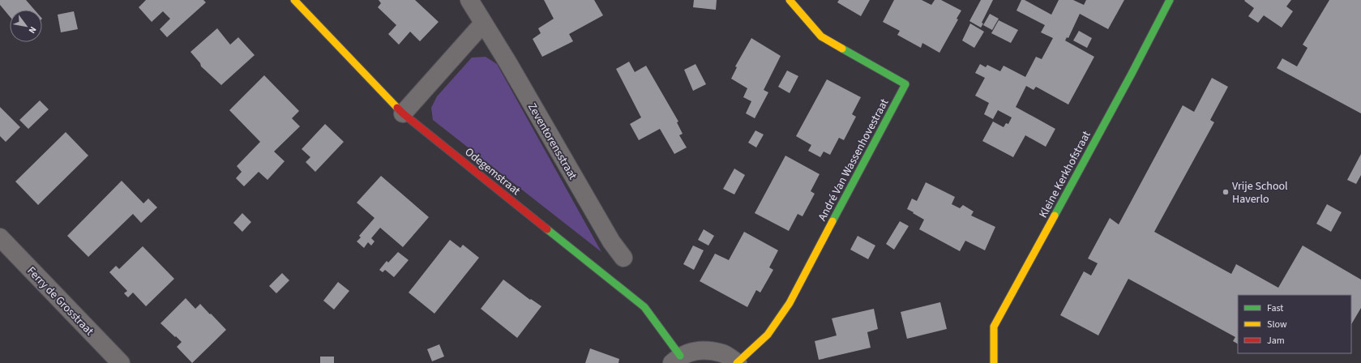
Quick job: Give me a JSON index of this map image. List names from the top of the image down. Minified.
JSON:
{"streets":{"street":["Zeventorensstraat","André Van Wassenhovestraat","Odegemstraat","Kleine Kerkhofstraat","Ferry de Grosstraat"]},"places":["Vrije School Haverlo"],"legend":["Fast","Slow","Jam"],"north":"bottom right"}
